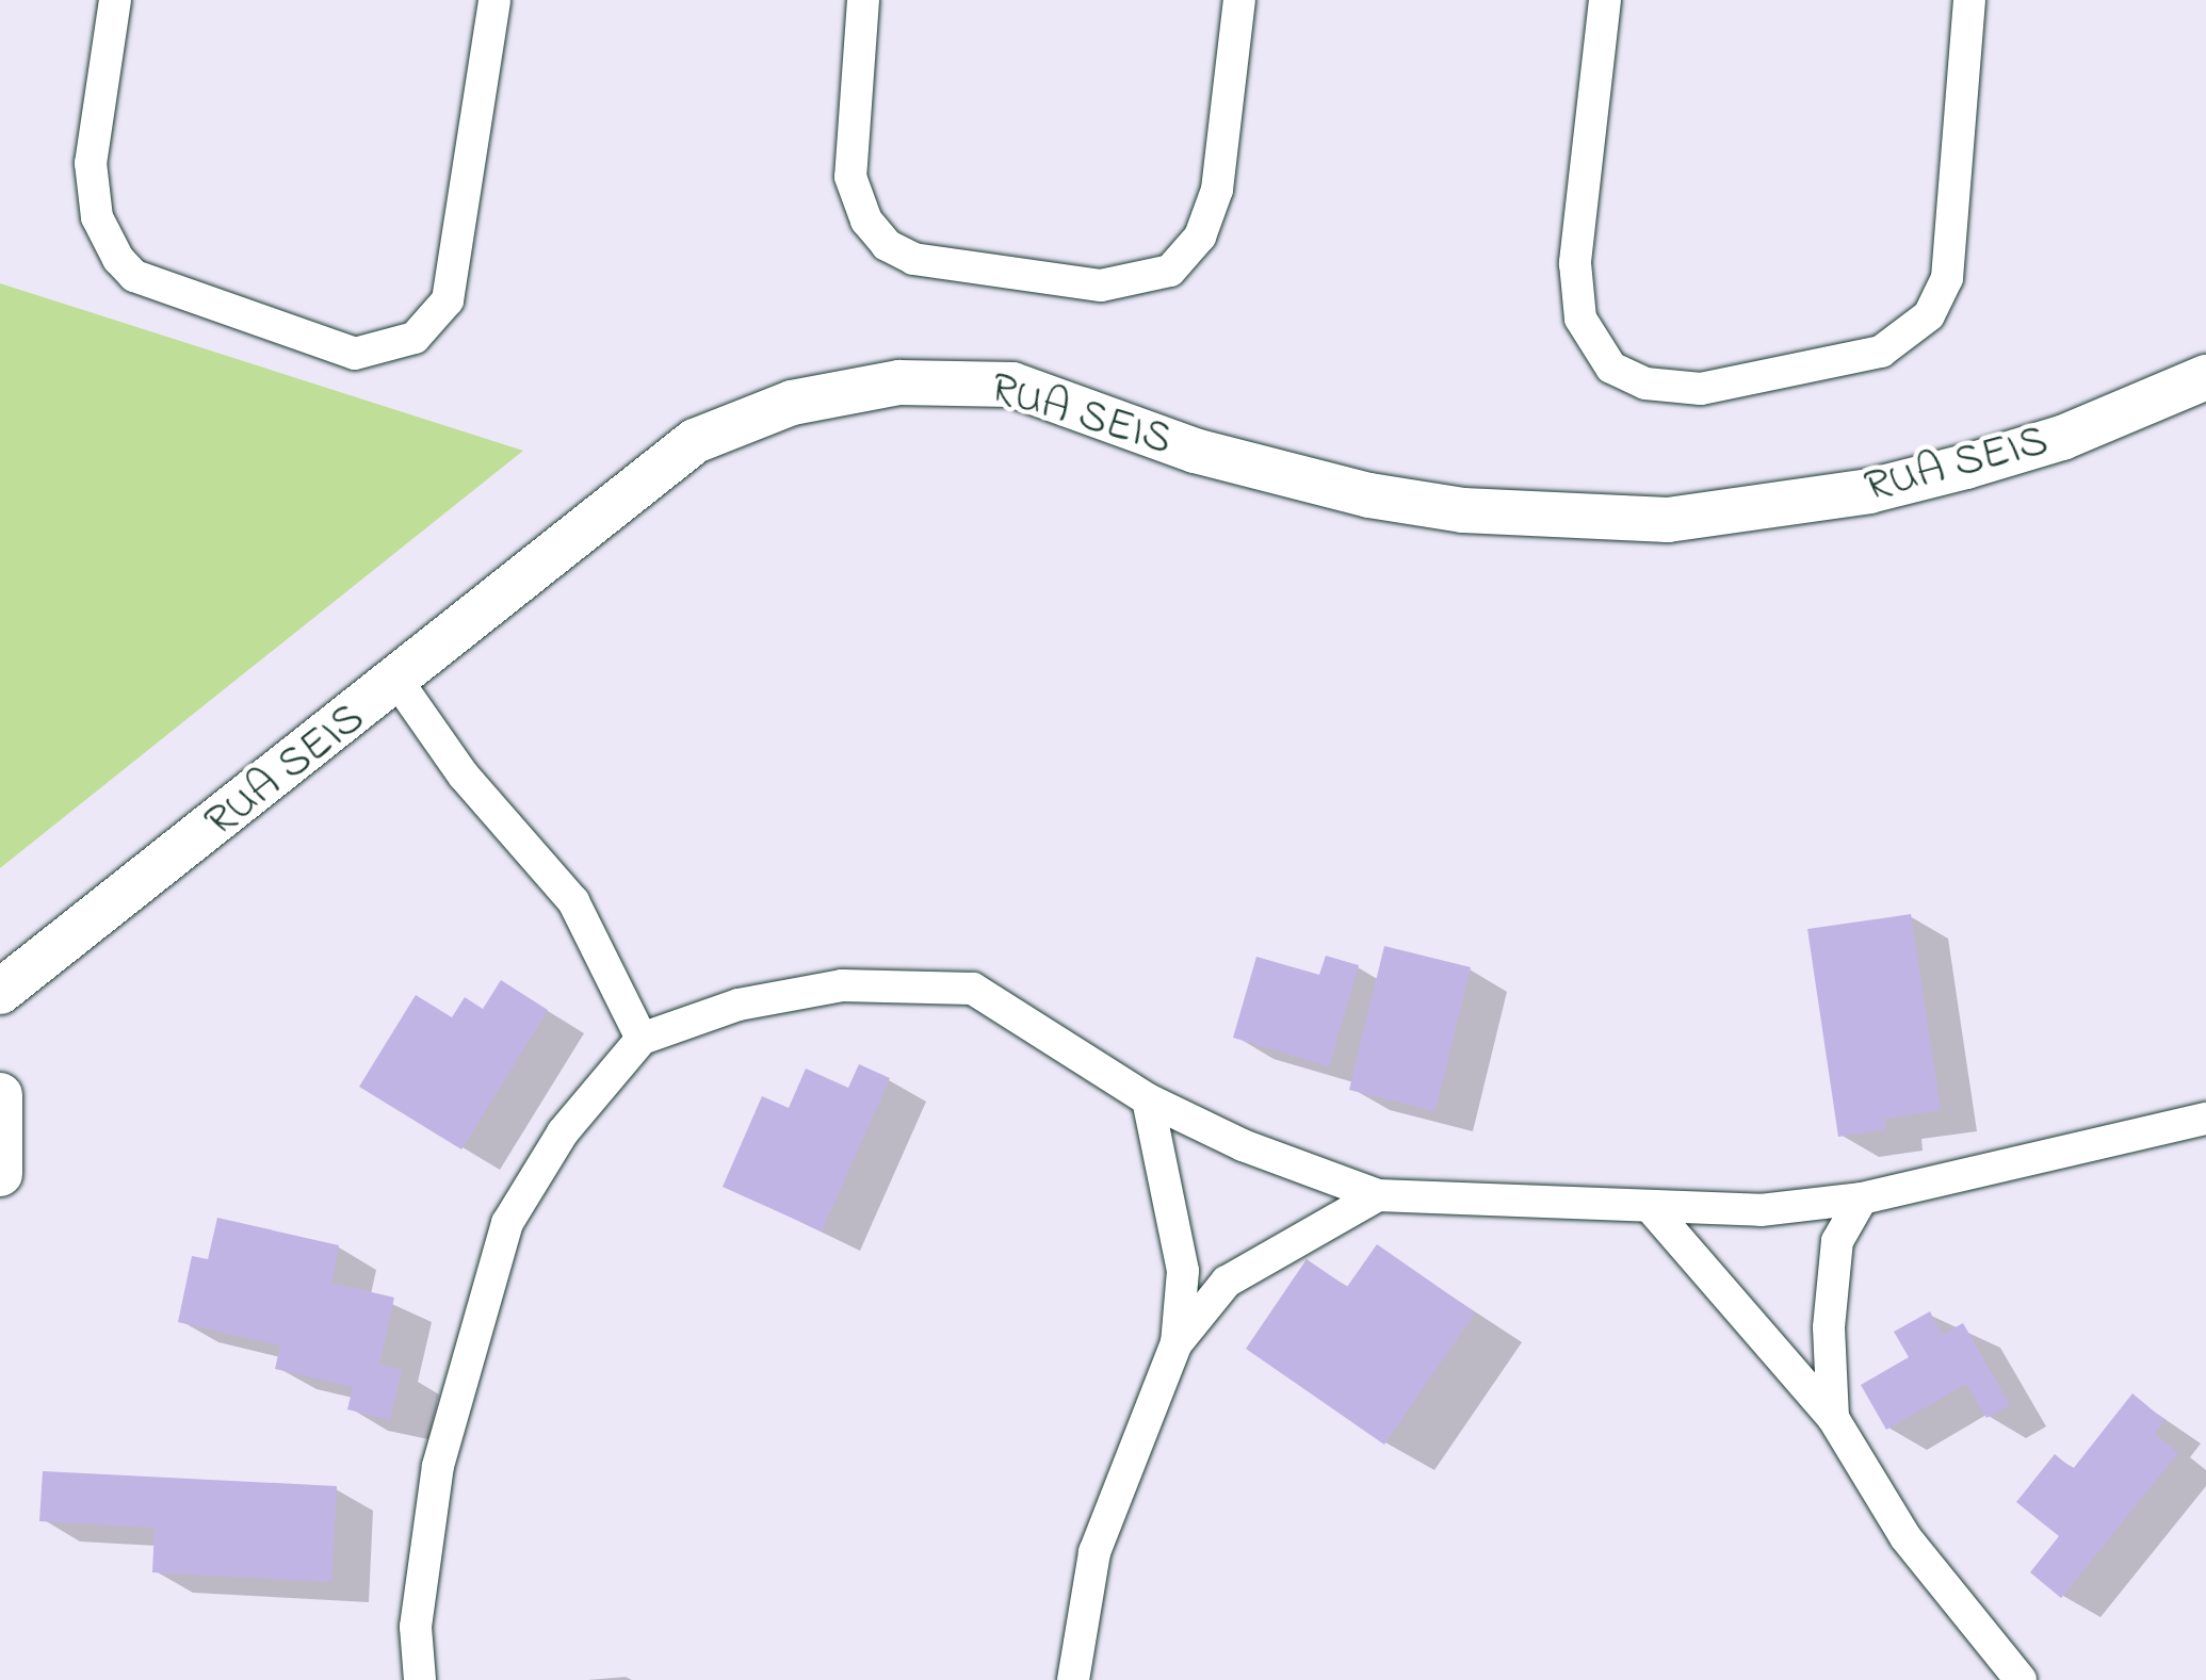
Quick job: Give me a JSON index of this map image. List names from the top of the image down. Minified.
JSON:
{"streets":{"street":["RUA SEIS"]}}
